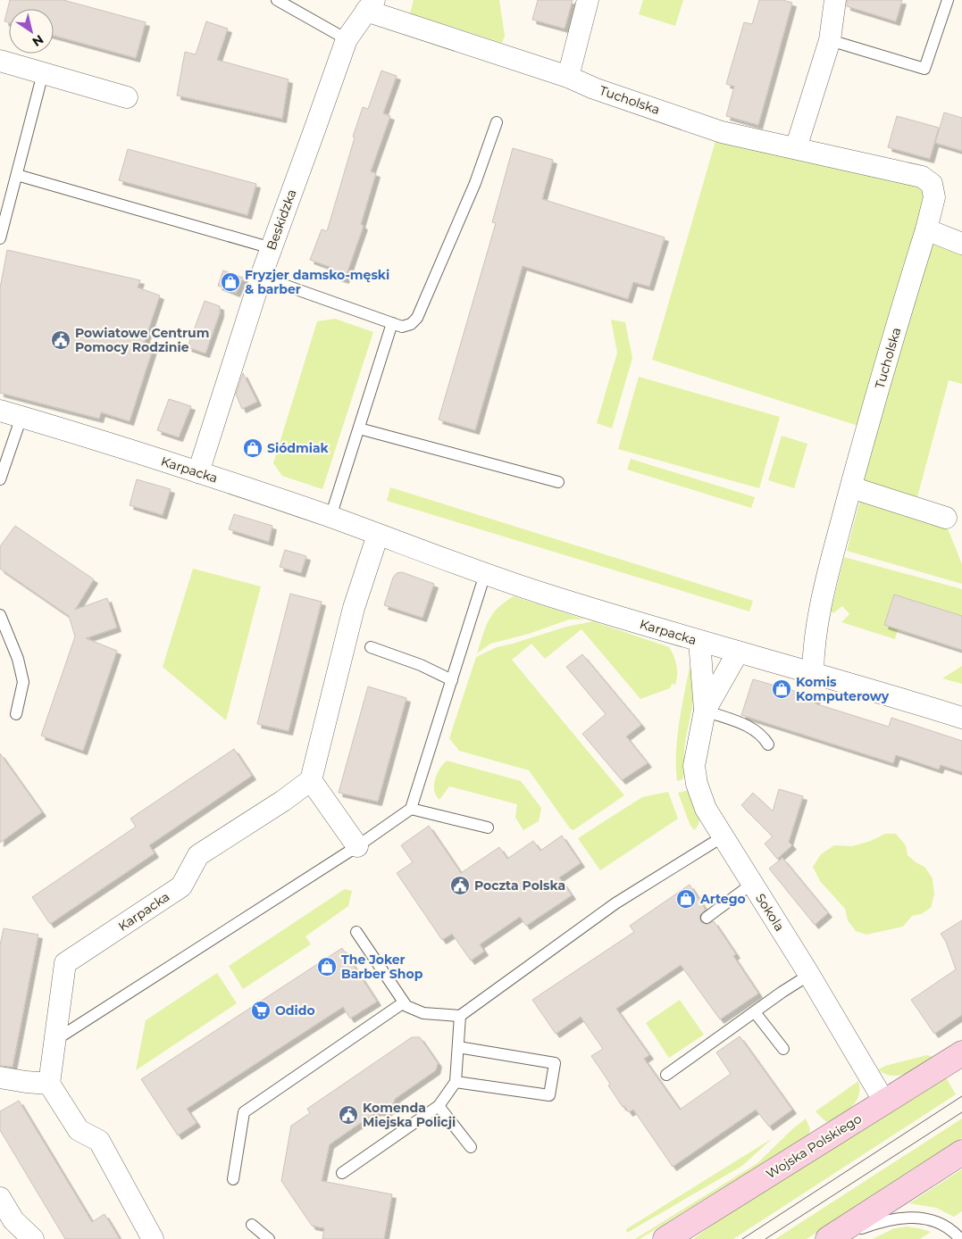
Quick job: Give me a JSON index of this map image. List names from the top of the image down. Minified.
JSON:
{"streets":{"street":["Tucholska","Beskidzka","Karpacka","Sokola","Wojska Polskiego"]},"crossings":[["Tucholska","Beskidzka"],["Tucholska","Karpacka"],["Beskidzka","Karpacka"],["Karpacka","Sokola"],["Sokola","Wojska Polskiego"]],"places":{"shop":["Fryzjer damsko-męski & barber","Siódmiak","Komis Komputerowy","Artego","The Joker Barber Shop"],"public building":["Powiatowe Centrum Pomocy Rodzinie","Poczta Polska","Komenda Miejska Policji"],"supermarket":["Odido"]},"north":"bottom right"}
